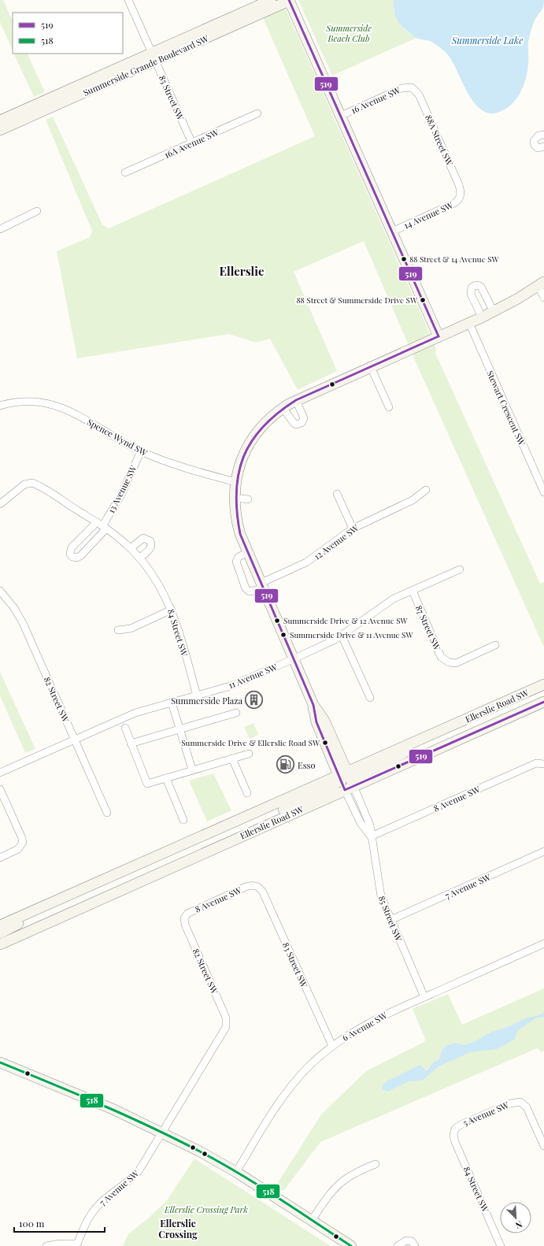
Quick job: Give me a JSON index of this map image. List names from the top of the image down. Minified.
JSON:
{"streets":{"street":["Summerside Grande Boulevard SW","85 Street SW","16 Avenue SW","88A Street SW","16A Avenue SW","14 Avenue SW","Stewart Crescent SW","Spence Wynd SW","13 Avenue SW","12 Avenue SW","87 Street SW","84 Street SW","11 Avenue SW","82 Street SW","Ellerslie Road SW","8 Avenue SW","7 Avenue SW","83 Street SW","6 Avenue SW","5 Avenue SW"]},"crossings":[["Summerside Grande Boulevard SW","85 Street SW"],["85 Street SW","16A Avenue SW"],["85 Street SW","Ellerslie Road SW"],["85 Street SW","8 Avenue SW"],["85 Street SW","7 Avenue SW"],["85 Street SW","6 Avenue SW"],["16 Avenue SW","88A Street SW"],["88A Street SW","14 Avenue SW"],["Spence Wynd SW","13 Avenue SW"],["13 Avenue SW","84 Street SW"],["87 Street SW","11 Avenue SW"],["84 Street SW","11 Avenue SW"],["84 Street SW","5 Avenue SW"],["11 Avenue SW","82 Street SW"],["82 Street SW","8 Avenue SW"],["82 Street SW","7 Avenue SW"],["8 Avenue SW","83 Street SW"],["83 Street SW","6 Avenue SW"]],"districts":["Ellerslie","Ellerslie Crossing"],"water":["Summerside Lake"],"parks":["Summerside Beach Club","Ellerslie Crossing Park"],"places":{"other":["88 Street & 14 Avenue SW","88 Street & Summerside Drive SW","Summerside Drive & 12 Avenue SW","Summerside Drive & 11 Avenue SW","Summerside Drive & Ellerslie Road SW"],"building":["Summerside Plaza"],"fuel station":["Esso"]},"lines":["transit line 519","transit line 518"],"legend":["519","518"],"scale_bar":"100 m","north":"bottom right"}
